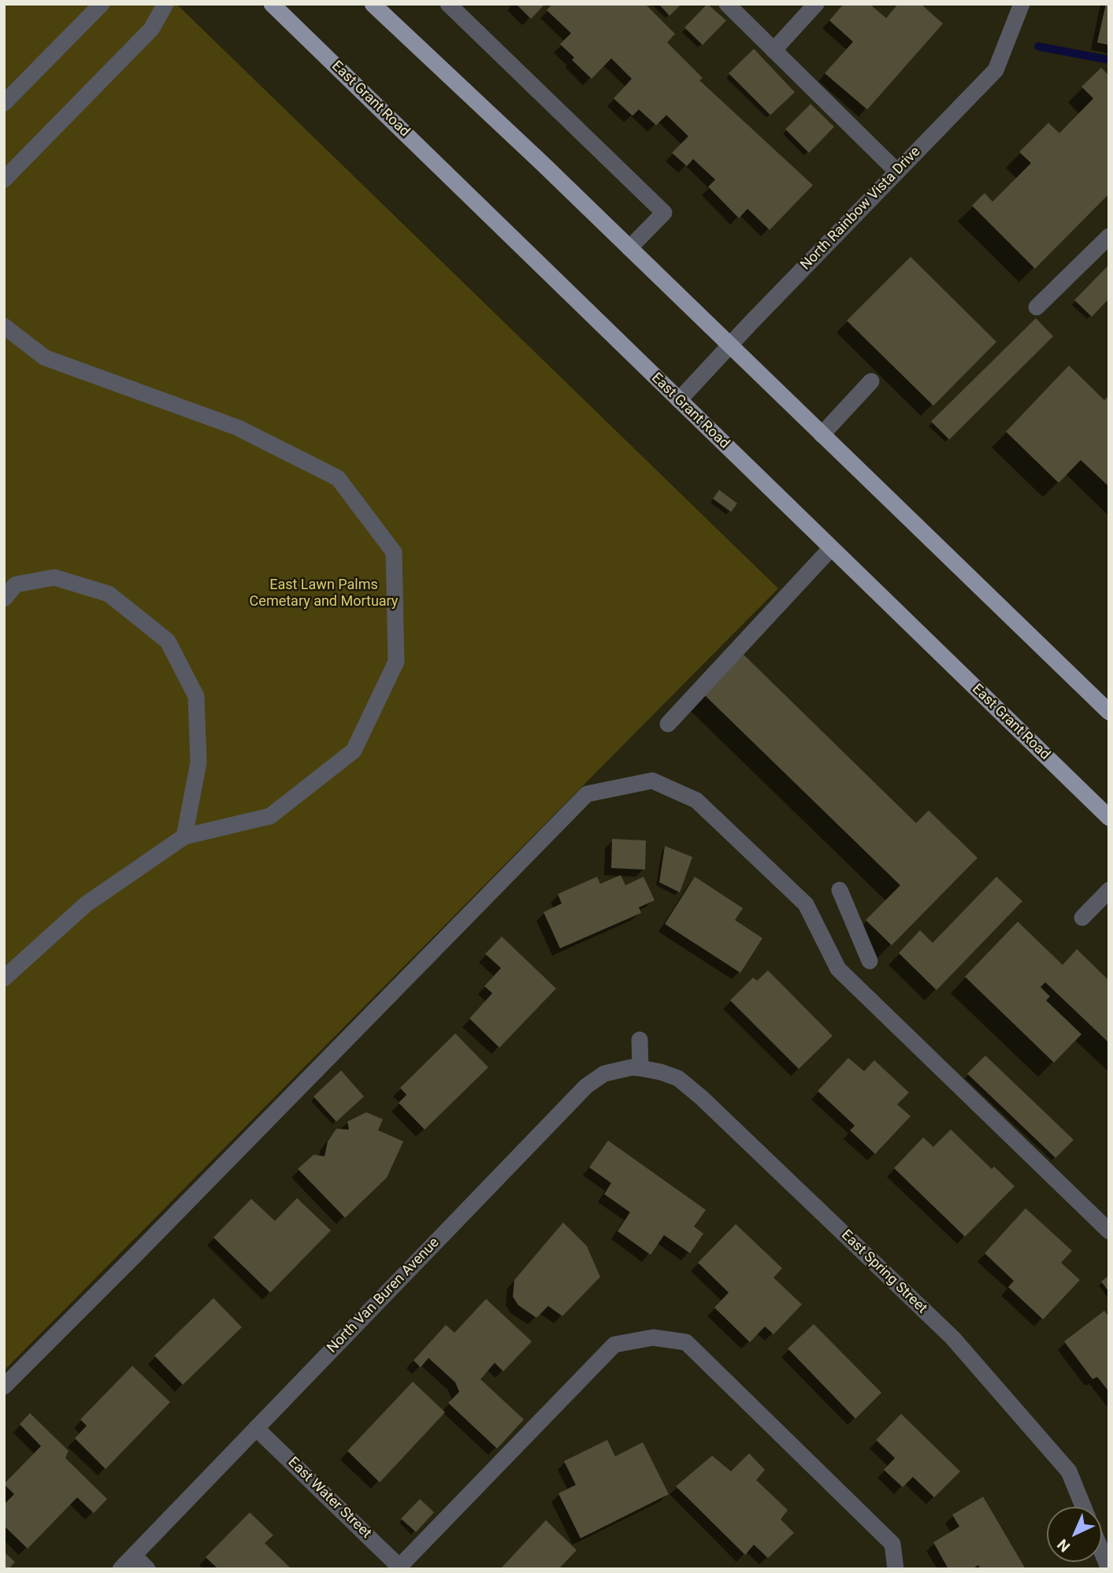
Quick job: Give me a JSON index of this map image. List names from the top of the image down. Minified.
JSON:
{"streets":{"main road":["East Grant Road"],"street":["North Rainbow Vista Drive","East Spring Street","North Van Buren Avenue","East Water Street"]},"crossings":[["East Grant Road","North Rainbow Vista Drive"],["East Spring Street","North Van Buren Avenue"],["North Van Buren Avenue","East Water Street"]],"parks":["East Lawn Palms Cemetary and Mortuary"],"north":"bottom left"}
